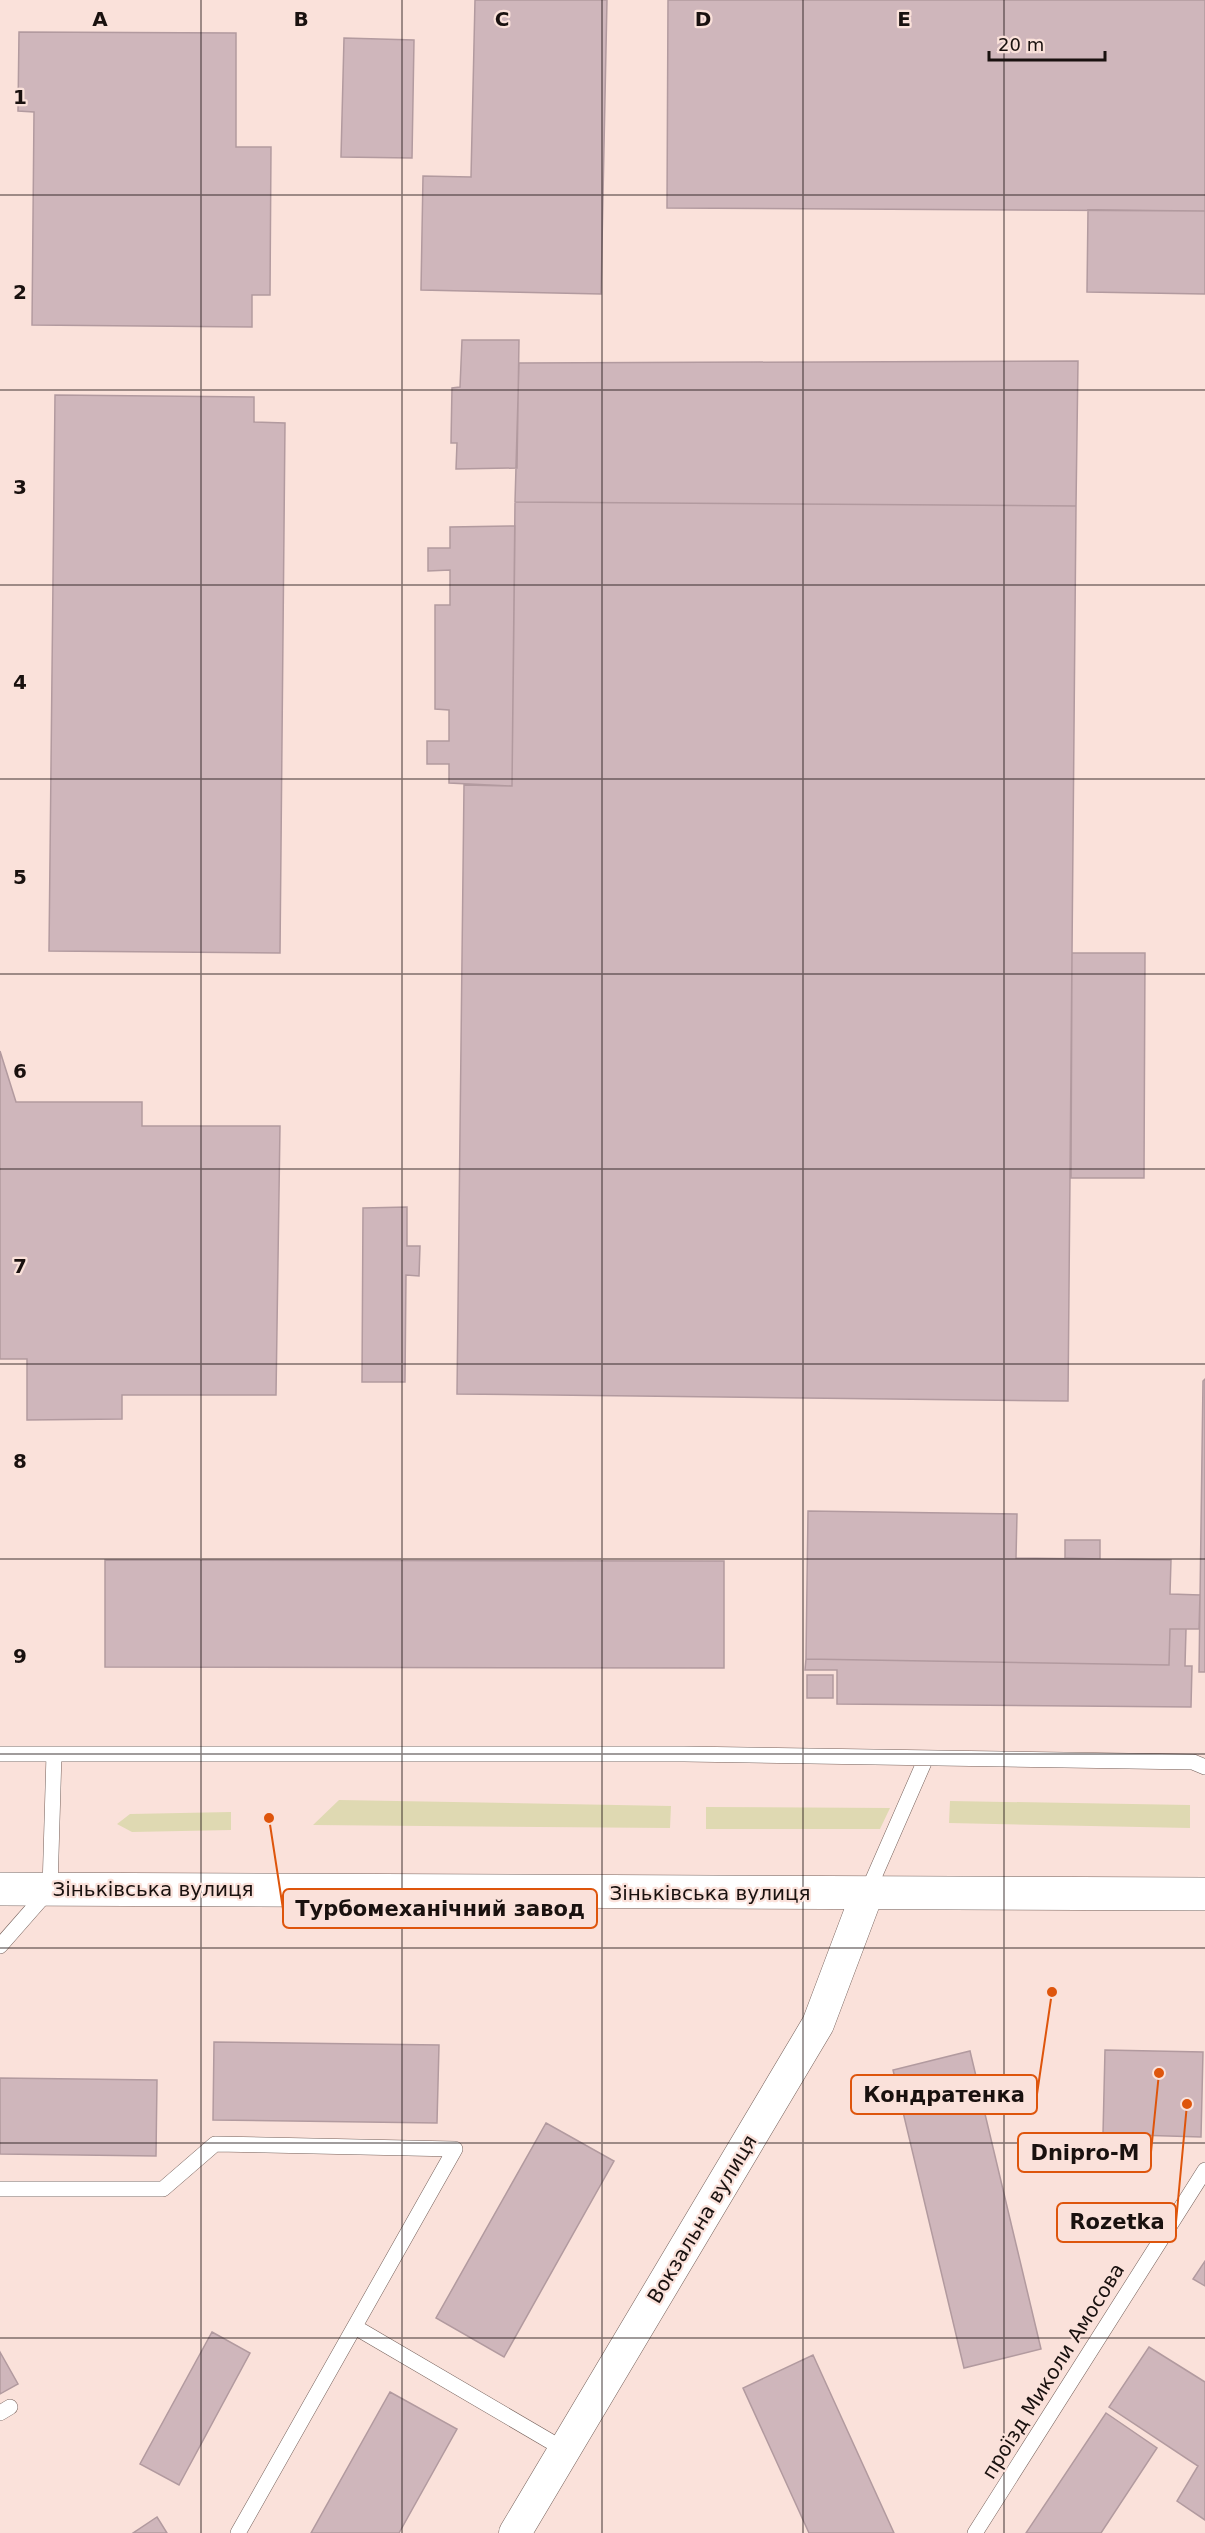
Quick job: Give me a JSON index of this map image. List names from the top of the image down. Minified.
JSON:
{"streets":{"main road":["Зіньківська вулиця"],"street":["Вокзальна вулиця"],"lane":["проїзд Миколи Амосова"]},"crossings":[["Зіньківська вулиця","Вокзальна вулиця"]],"places":["Турбомеханічний завод","Кондратенка","Dnipro-M","Rozetka"],"scale_bar":"20 m","grid":{"columns":["A","B","C","D","E"],"rows":["1","2","3","4","5","6","7","8","9"]}}
